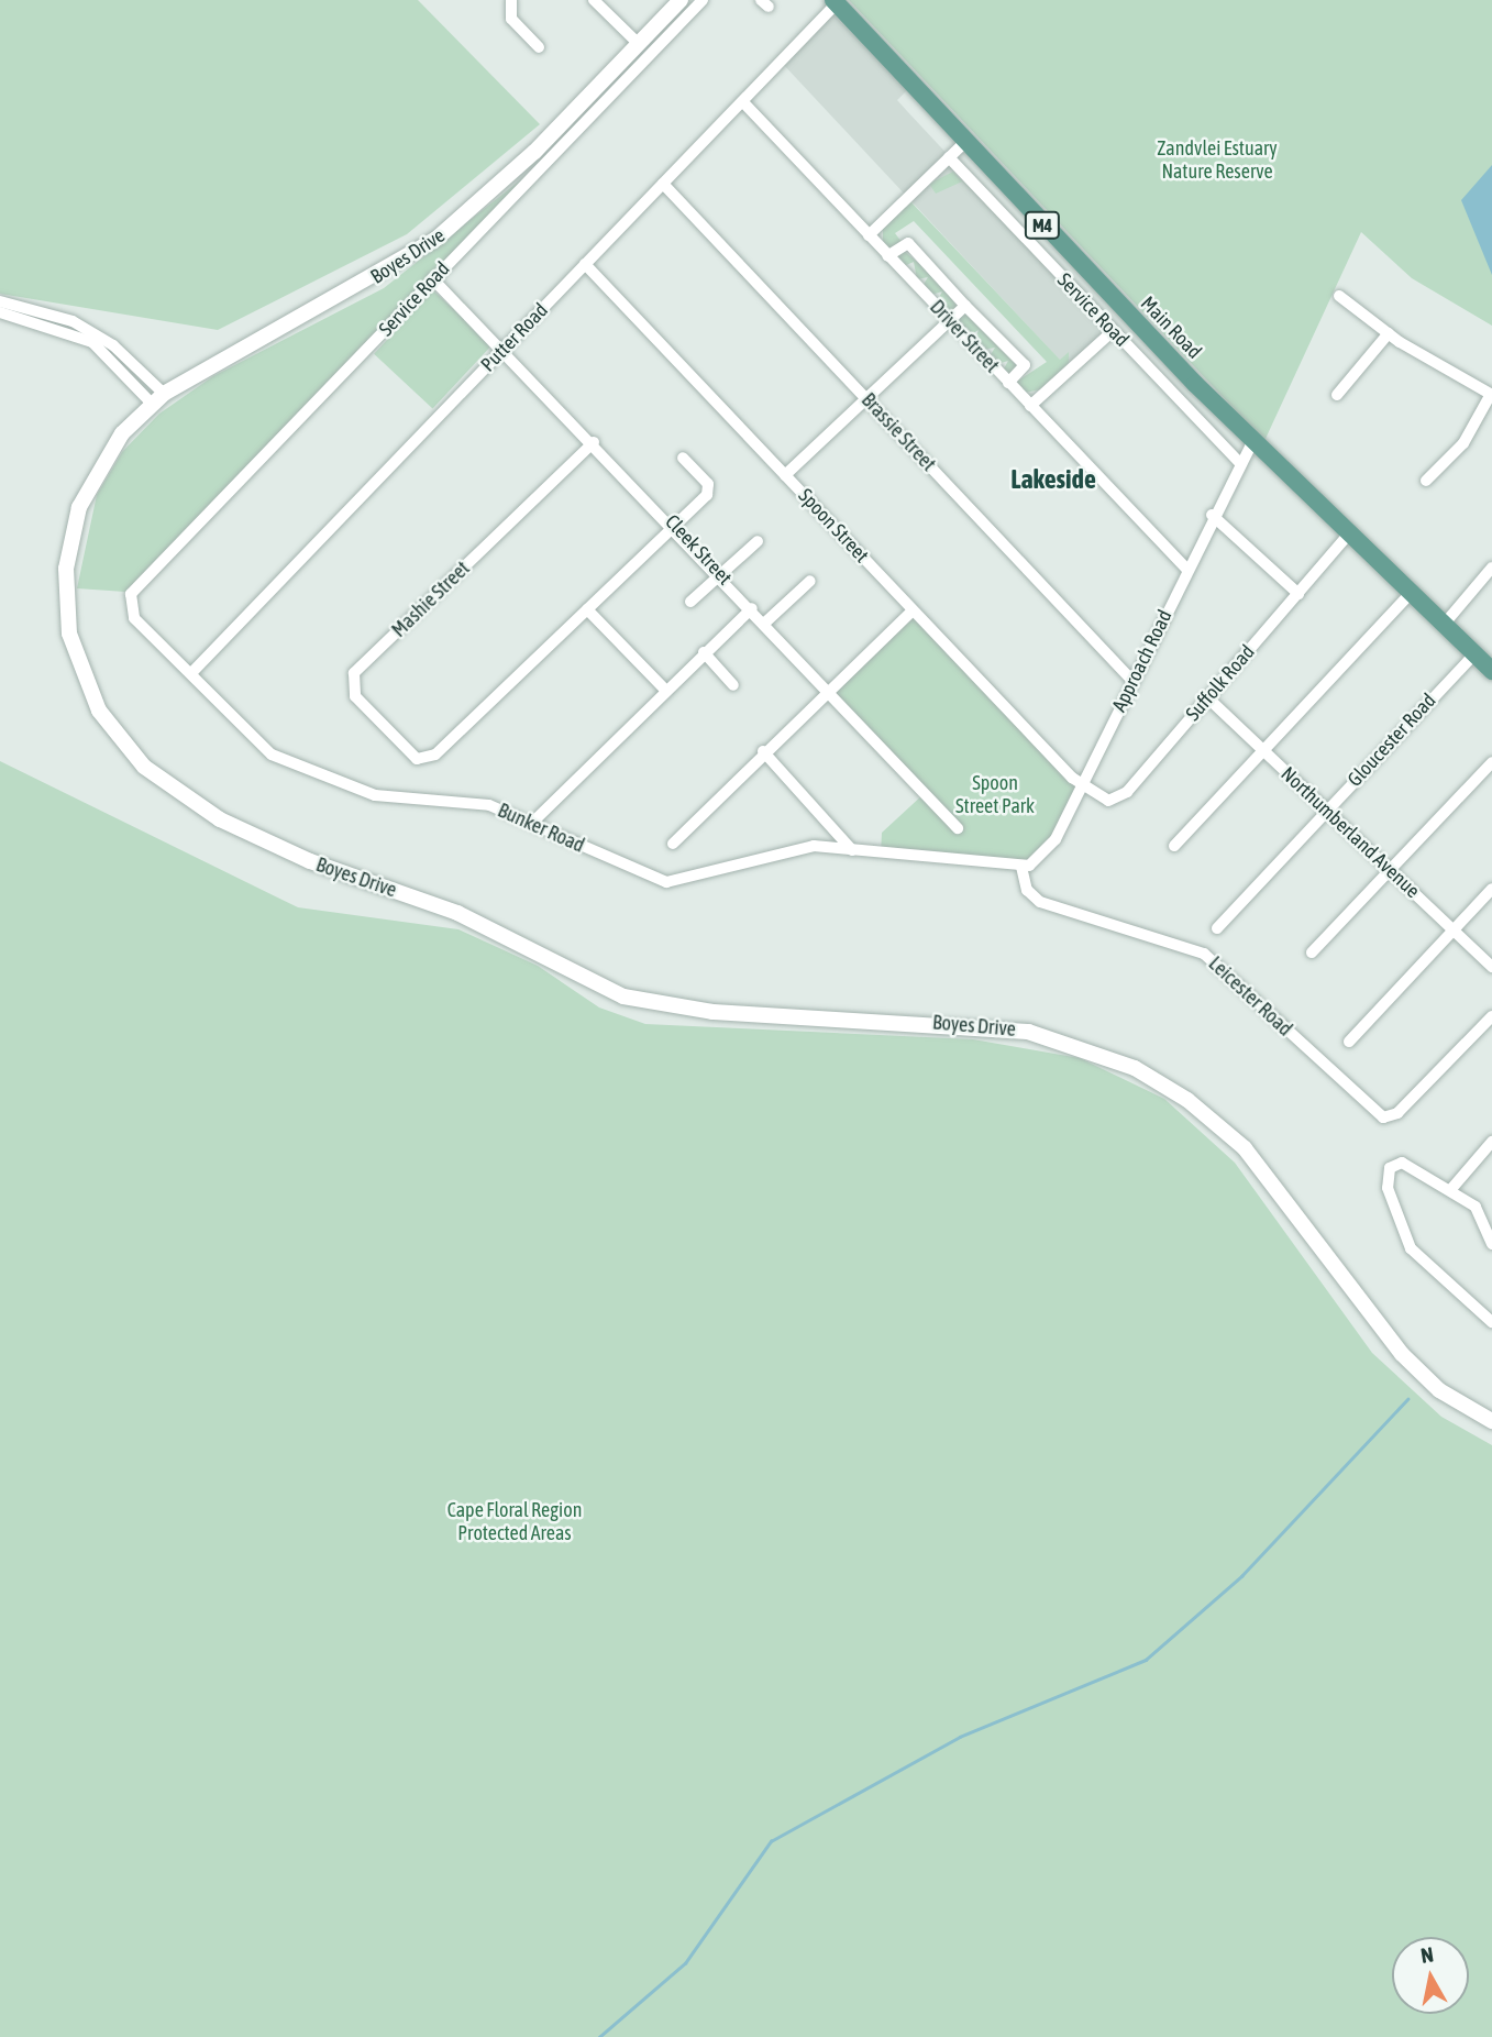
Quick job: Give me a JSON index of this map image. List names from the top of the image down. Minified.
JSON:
{"streets":{"main road":["M4","Boyes Drive","Main Road"],"street":["Service Road","Driver Street","Putter Road","Brassie Street","Spoon Street","Cleek Street","Mashie Street","Approach Road","Suffolk Road","Gloucester Road","Bunker Road","Northumberland Avenue","Leicester Road"]},"crossings":[["Service Road","Cleek Street"],["Service Road","Approach Road"],["Service Road","Bunker Road"],["Main Road","Putter Road"],["Main Road","Approach Road"],["Main Road","Suffolk Road"],["Main Road","Gloucester Road"],["Driver Street","Putter Road"],["Driver Street","Approach Road"],["Putter Road","Brassie Street"],["Putter Road","Spoon Street"],["Putter Road","Cleek Street"],["Putter Road","Bunker Road"],["Brassie Street","Approach Road"],["Spoon Street","Approach Road"],["Spoon Street","Suffolk Road"],["Cleek Street","Mashie Street"],["Approach Road","Suffolk Road"],["Approach Road","Bunker Road"],["Approach Road","Leicester Road"],["Suffolk Road","Northumberland Avenue"],["Gloucester Road","Northumberland Avenue"],["Bunker Road","Leicester Road"]],"districts":["Lakeside"],"parks":["Zandvlei Estuary Nature Reserve","Spoon Street Park","Cape Floral Region Protected Areas"],"north":"top"}
